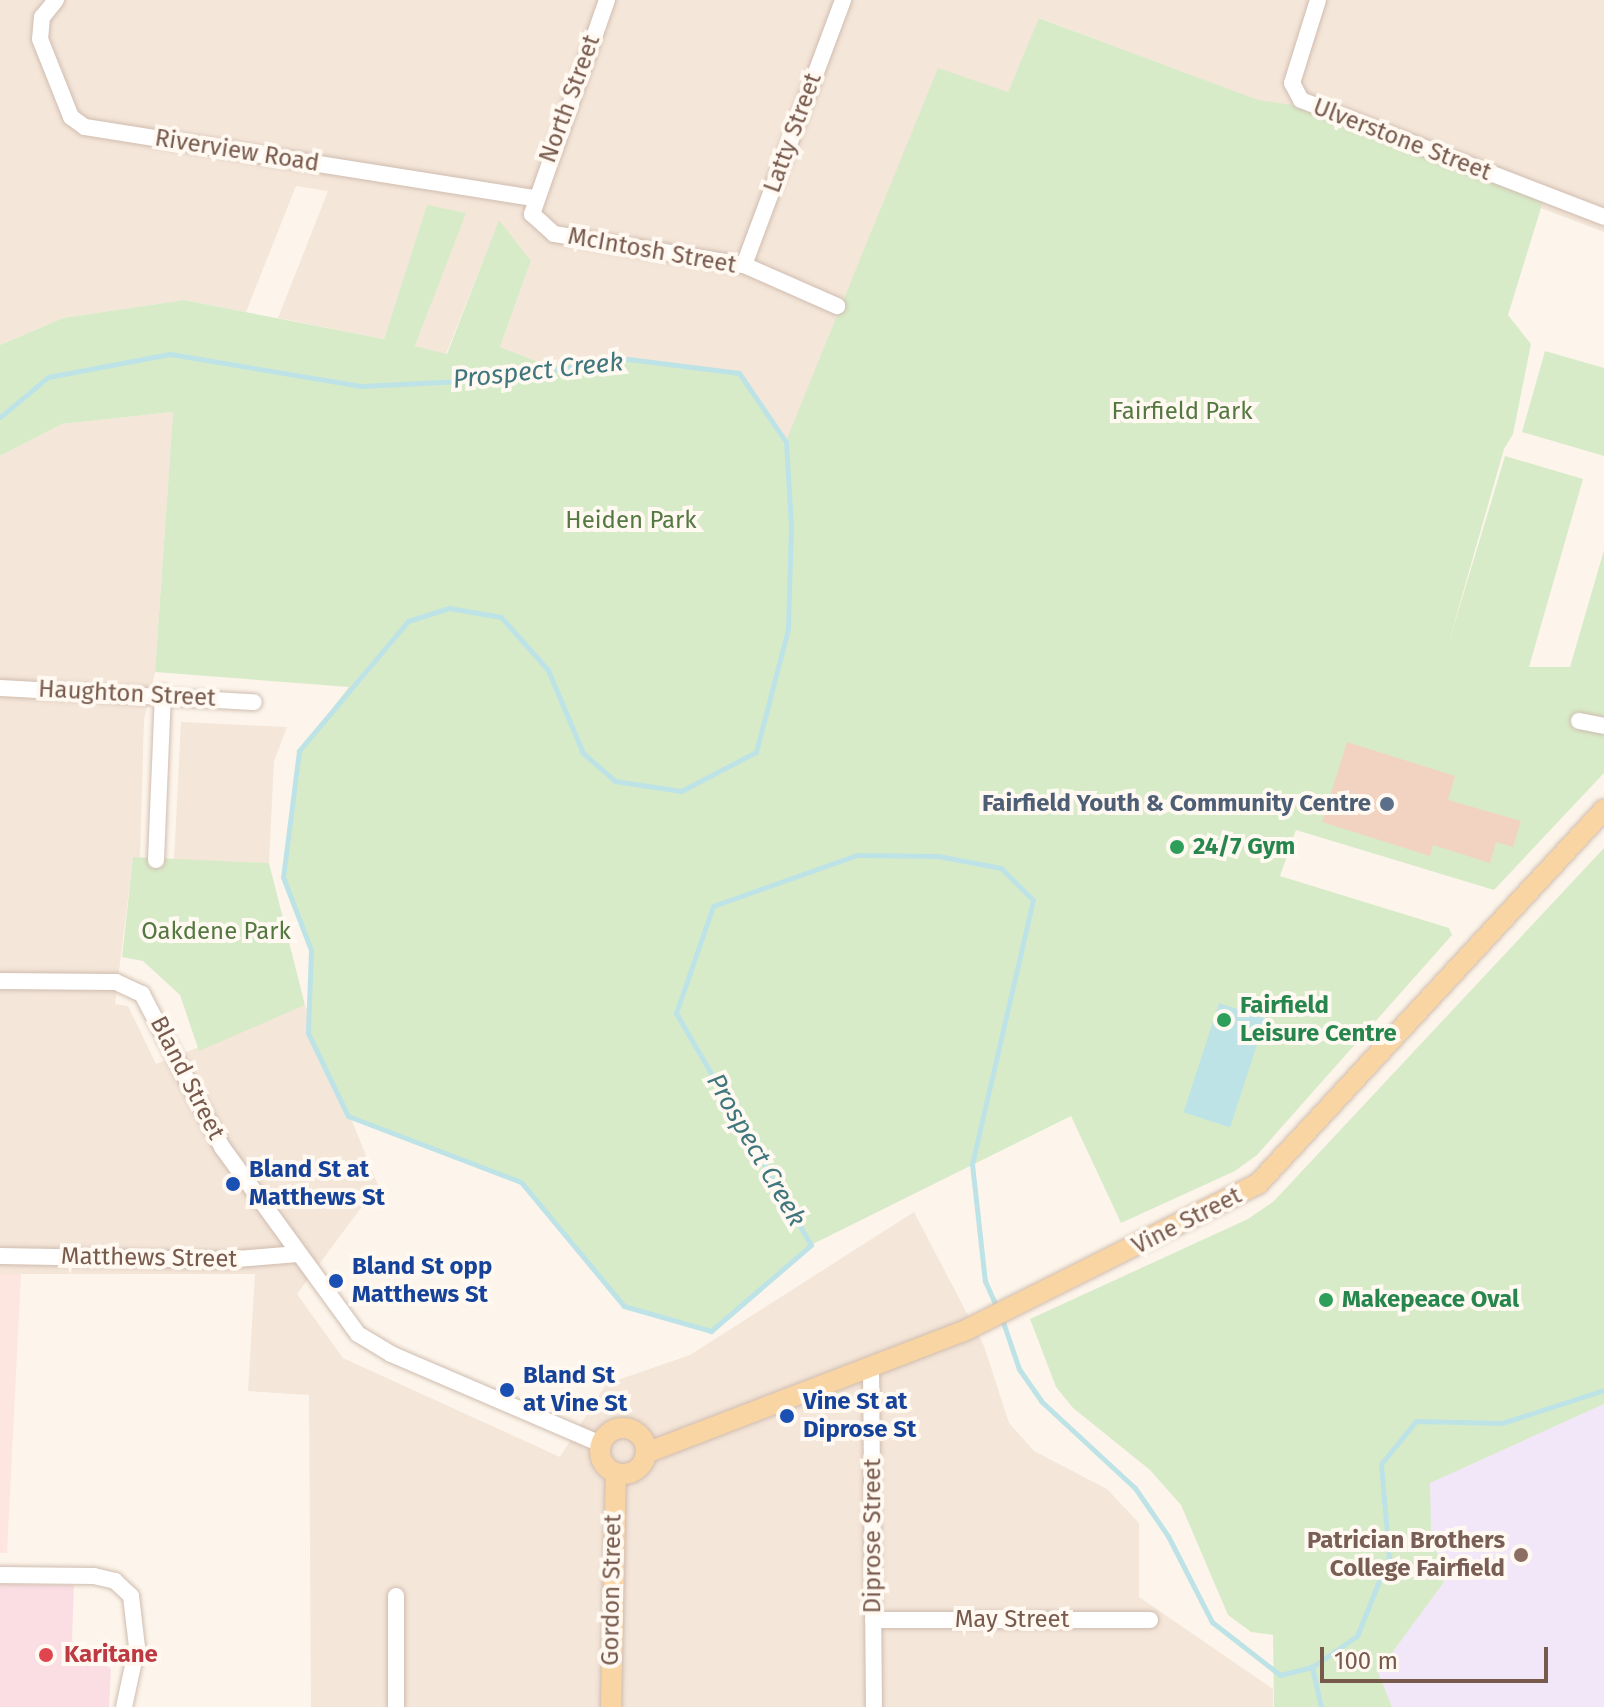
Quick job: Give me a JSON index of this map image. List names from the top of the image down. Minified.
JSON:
{"streets":{"main road":["Vine Street","Gordon Street"],"street":["North Street","Latty Street","Ulverstone Street","Riverview Road","McIntosh Street","Haughton Street","Bland Street","Matthews Street","Diprose Street","May Street"]},"crossings":[["North Street","Riverview Road"],["North Street","McIntosh Street"],["Latty Street","McIntosh Street"],["Riverview Road","McIntosh Street"],["Bland Street","Vine Street"],["Bland Street","Matthews Street"],["Bland Street","Gordon Street"],["Vine Street","Diprose Street"],["Vine Street","Gordon Street"],["Diprose Street","May Street"]],"water":["Prospect Creek"],"parks":["Fairfield Park","Heiden Park","Oakdene Park"],"places":["Fairfield Youth & Community Centre","24/7 Gym","Fairfield Leisure Centre","Bland St at Matthews St","Bland St opp Matthews St","Makepeace Oval","Bland St at Vine St","Vine St at Diprose St","Patrician Brothers College Fairfield","Karitane"],"scale_bar":"100 m"}
